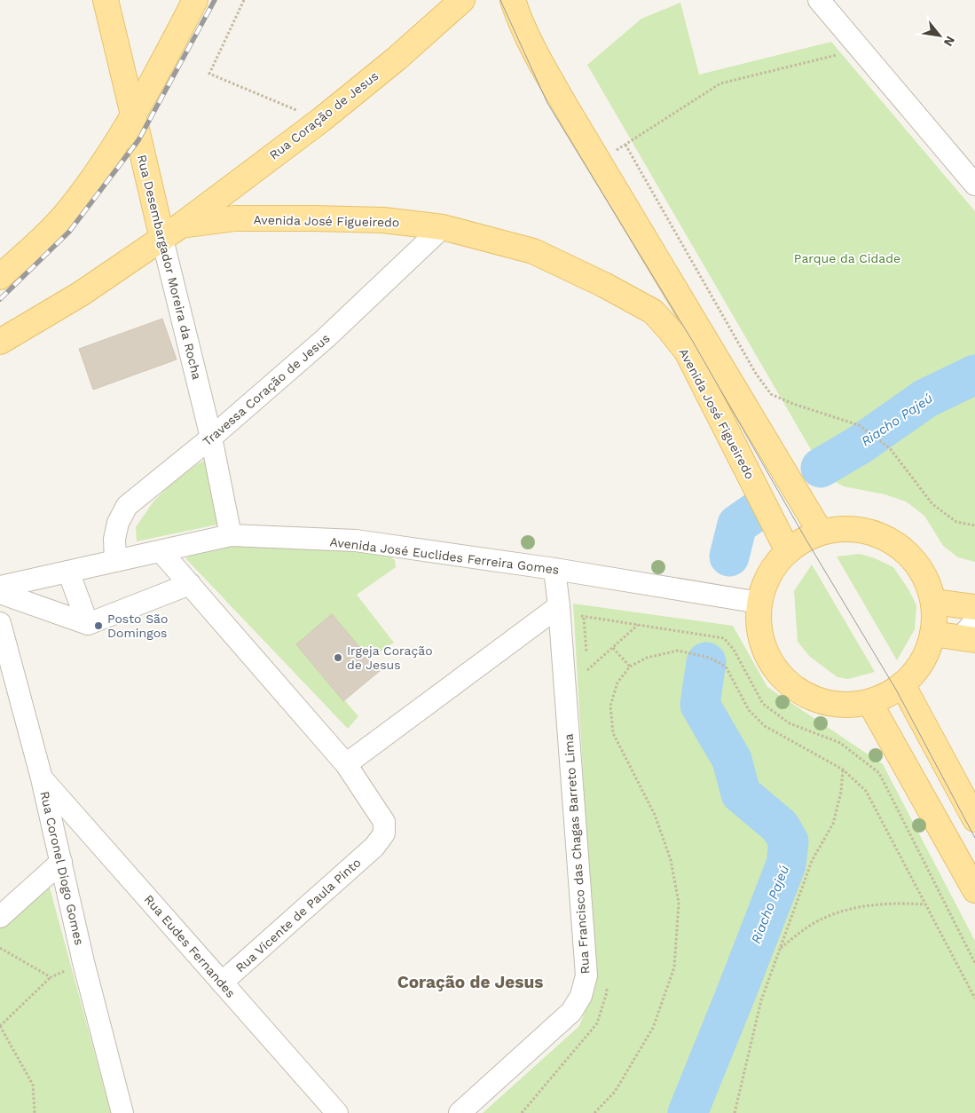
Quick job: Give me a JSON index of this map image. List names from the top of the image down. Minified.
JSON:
{"streets":{"main road":["Rua Coração de Jesus","Avenida José Figueiredo","Rua Desembargador Moreira da Rocha"],"street":["Travessa Coração de Jesus","Avenida José Euclides Ferreira Gomes","Rua Francisco das Chagas Barreto Lima","Rua Coronel Diogo Gomes","Rua Vicente de Paula Pinto","Rua Eudes Fernandes"]},"crossings":[["Rua Coração de Jesus","Avenida José Figueiredo"],["Rua Coração de Jesus","Rua Desembargador Moreira da Rocha"],["Avenida José Figueiredo","Rua Desembargador Moreira da Rocha"],["Avenida José Figueiredo","Travessa Coração de Jesus"],["Rua Desembargador Moreira da Rocha","Travessa Coração de Jesus"],["Rua Desembargador Moreira da Rocha","Avenida José Euclides Ferreira Gomes"],["Travessa Coração de Jesus","Avenida José Euclides Ferreira Gomes"],["Avenida José Euclides Ferreira Gomes","Rua Francisco das Chagas Barreto Lima"],["Rua Coronel Diogo Gomes","Rua Eudes Fernandes"],["Rua Vicente de Paula Pinto","Rua Eudes Fernandes"]],"districts":["Coração de Jesus"],"water":["Riacho Pajeú"],"parks":["Parque da Cidade"],"places":["Posto São Domingos","Irgeja Coração de Jesus"],"north":"bottom right"}
